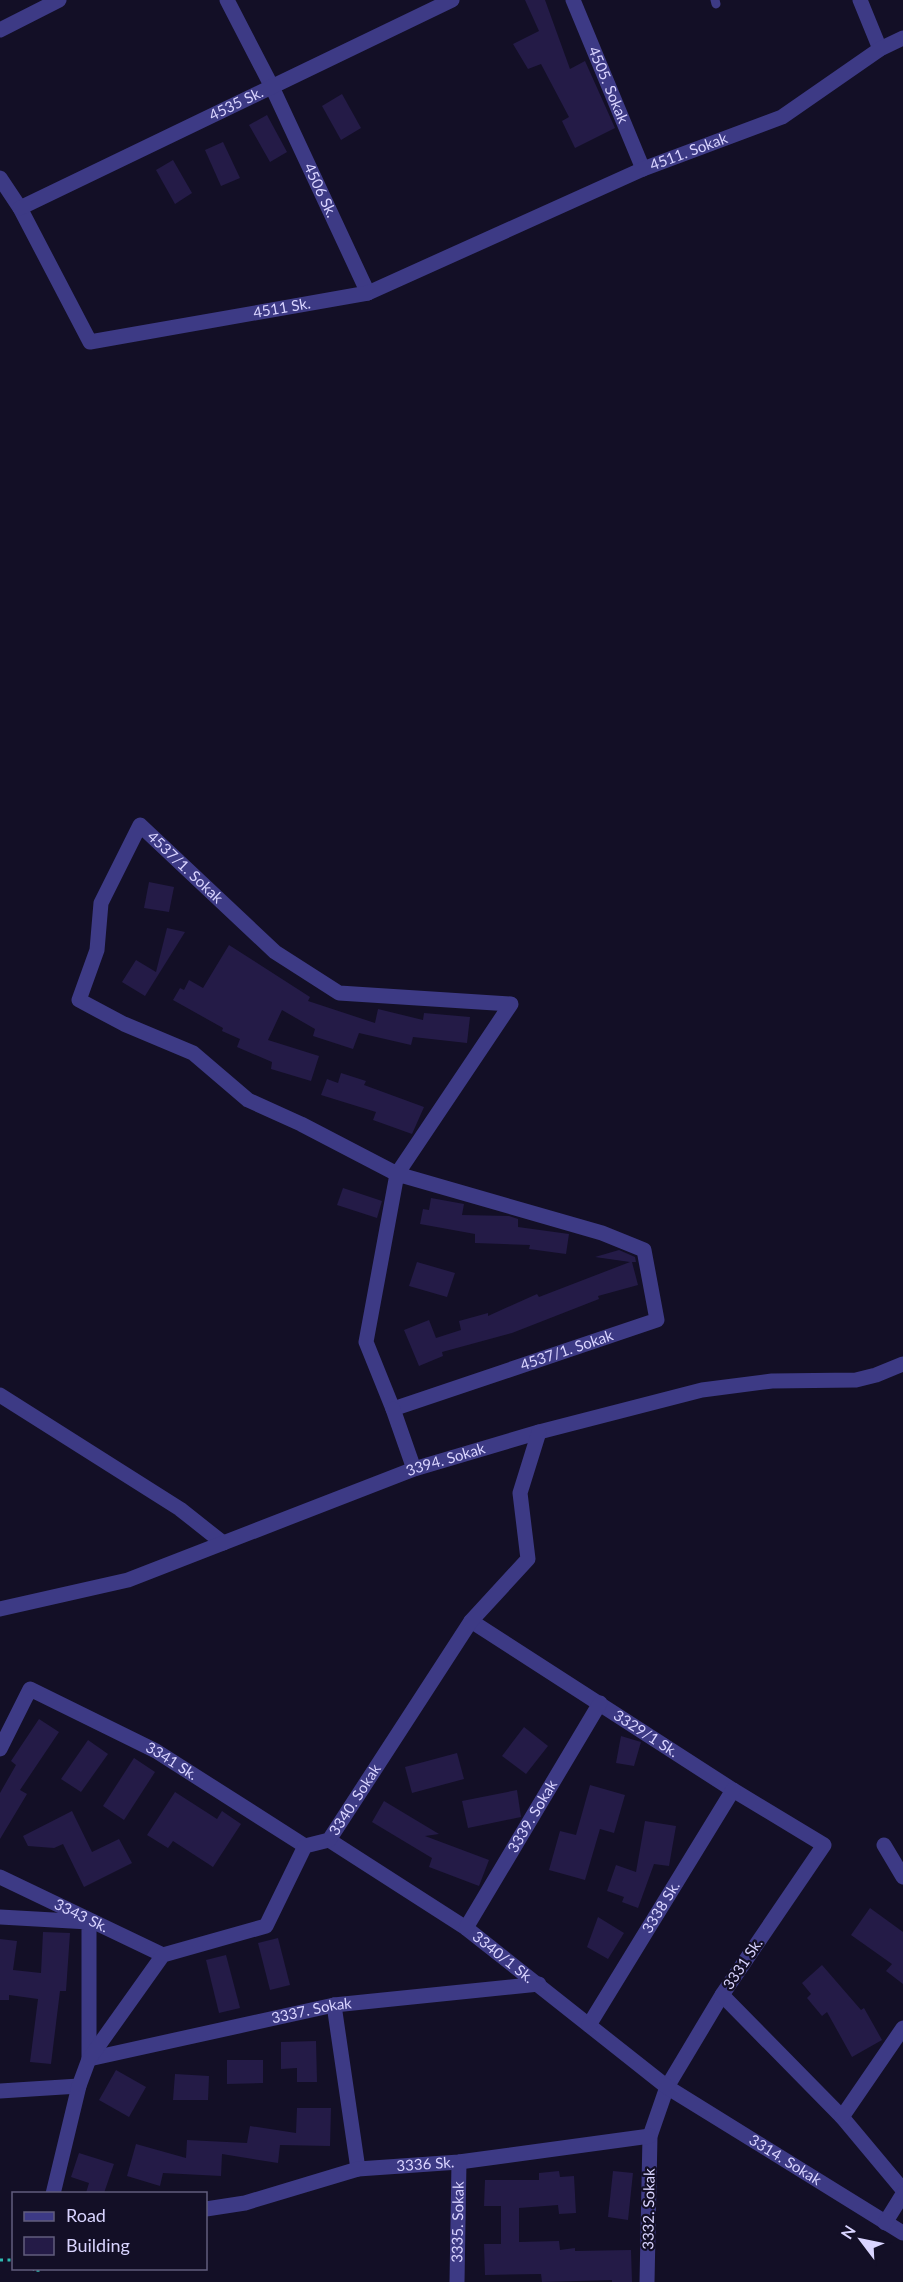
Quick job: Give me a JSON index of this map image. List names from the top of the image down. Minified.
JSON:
{"streets":{"street":["4505. Sokak","4535 Sk.","4511. Sokak","4506 Sk.","4511 Sk.","4537/1. Sokak","3394. Sokak","3329/1 Sk.","3341 Sk.","3340. Sokak","3339. Sokak","3338 Sk.","3343 Sk.","3340/1 Sk.","3331 Sk.","3337. Sokak","3314. Sokak","3336 Sk.","3332. Sokak","3335. Sokak"]},"crossings":[["4505. Sokak","4511. Sokak"],["4535 Sk.","4506 Sk."],["4535 Sk.","4511 Sk."],["4511. Sokak","4511 Sk."],["4506 Sk.","4511 Sk."],["3394. Sokak","3340. Sokak"],["3329/1 Sk.","3340. Sokak"],["3329/1 Sk.","3339. Sokak"],["3329/1 Sk.","3338 Sk."],["3329/1 Sk.","3331 Sk."],["3341 Sk.","3340. Sokak"],["3340. Sokak","3340/1 Sk."],["3339. Sokak","3340/1 Sk."],["3338 Sk.","3340/1 Sk."],["3340/1 Sk.","3331 Sk."],["3340/1 Sk.","3337. Sokak"],["3340/1 Sk.","3314. Sokak"],["3331 Sk.","3314. Sokak"],["3331 Sk.","3336 Sk."],["3331 Sk.","3332. Sokak"],["3336 Sk.","3332. Sokak"],["3336 Sk.","3335. Sokak"]],"legend":["Road","Building"],"north":"top left"}
